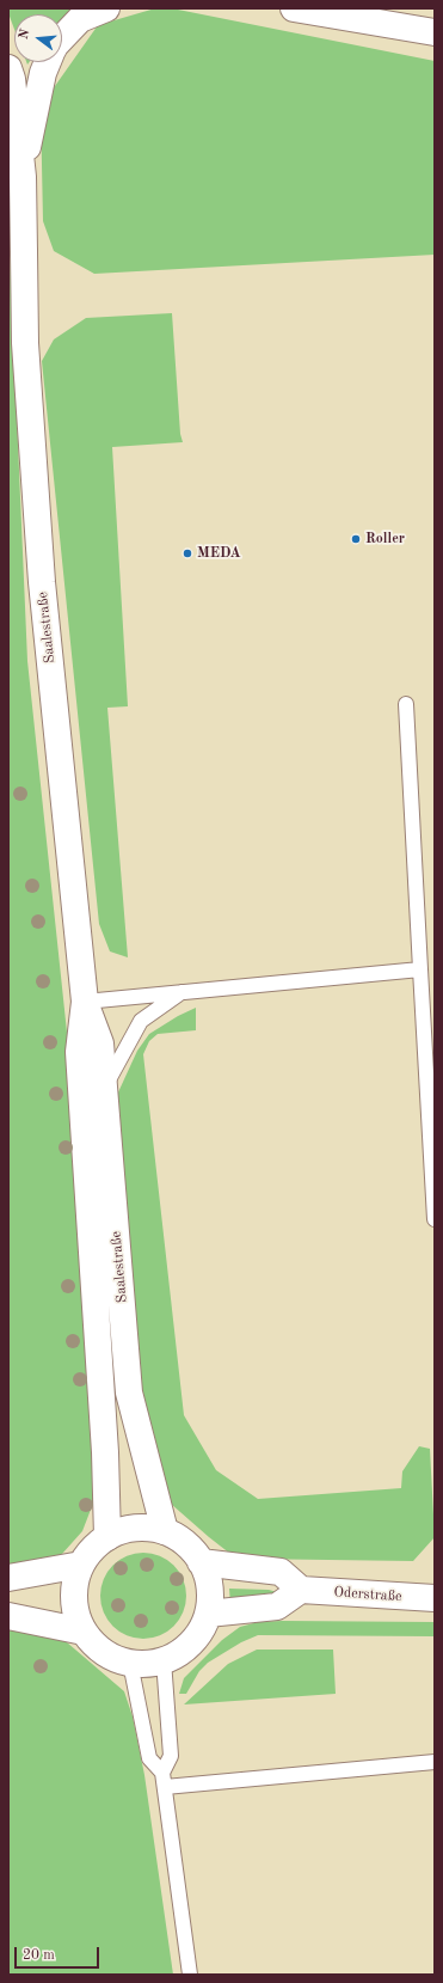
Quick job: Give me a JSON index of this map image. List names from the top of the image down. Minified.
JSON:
{"streets":{"main road":["Saalestraße","Oderstraße"]},"places":["Roller","MEDA"],"scale_bar":"20 m","north":"left"}
